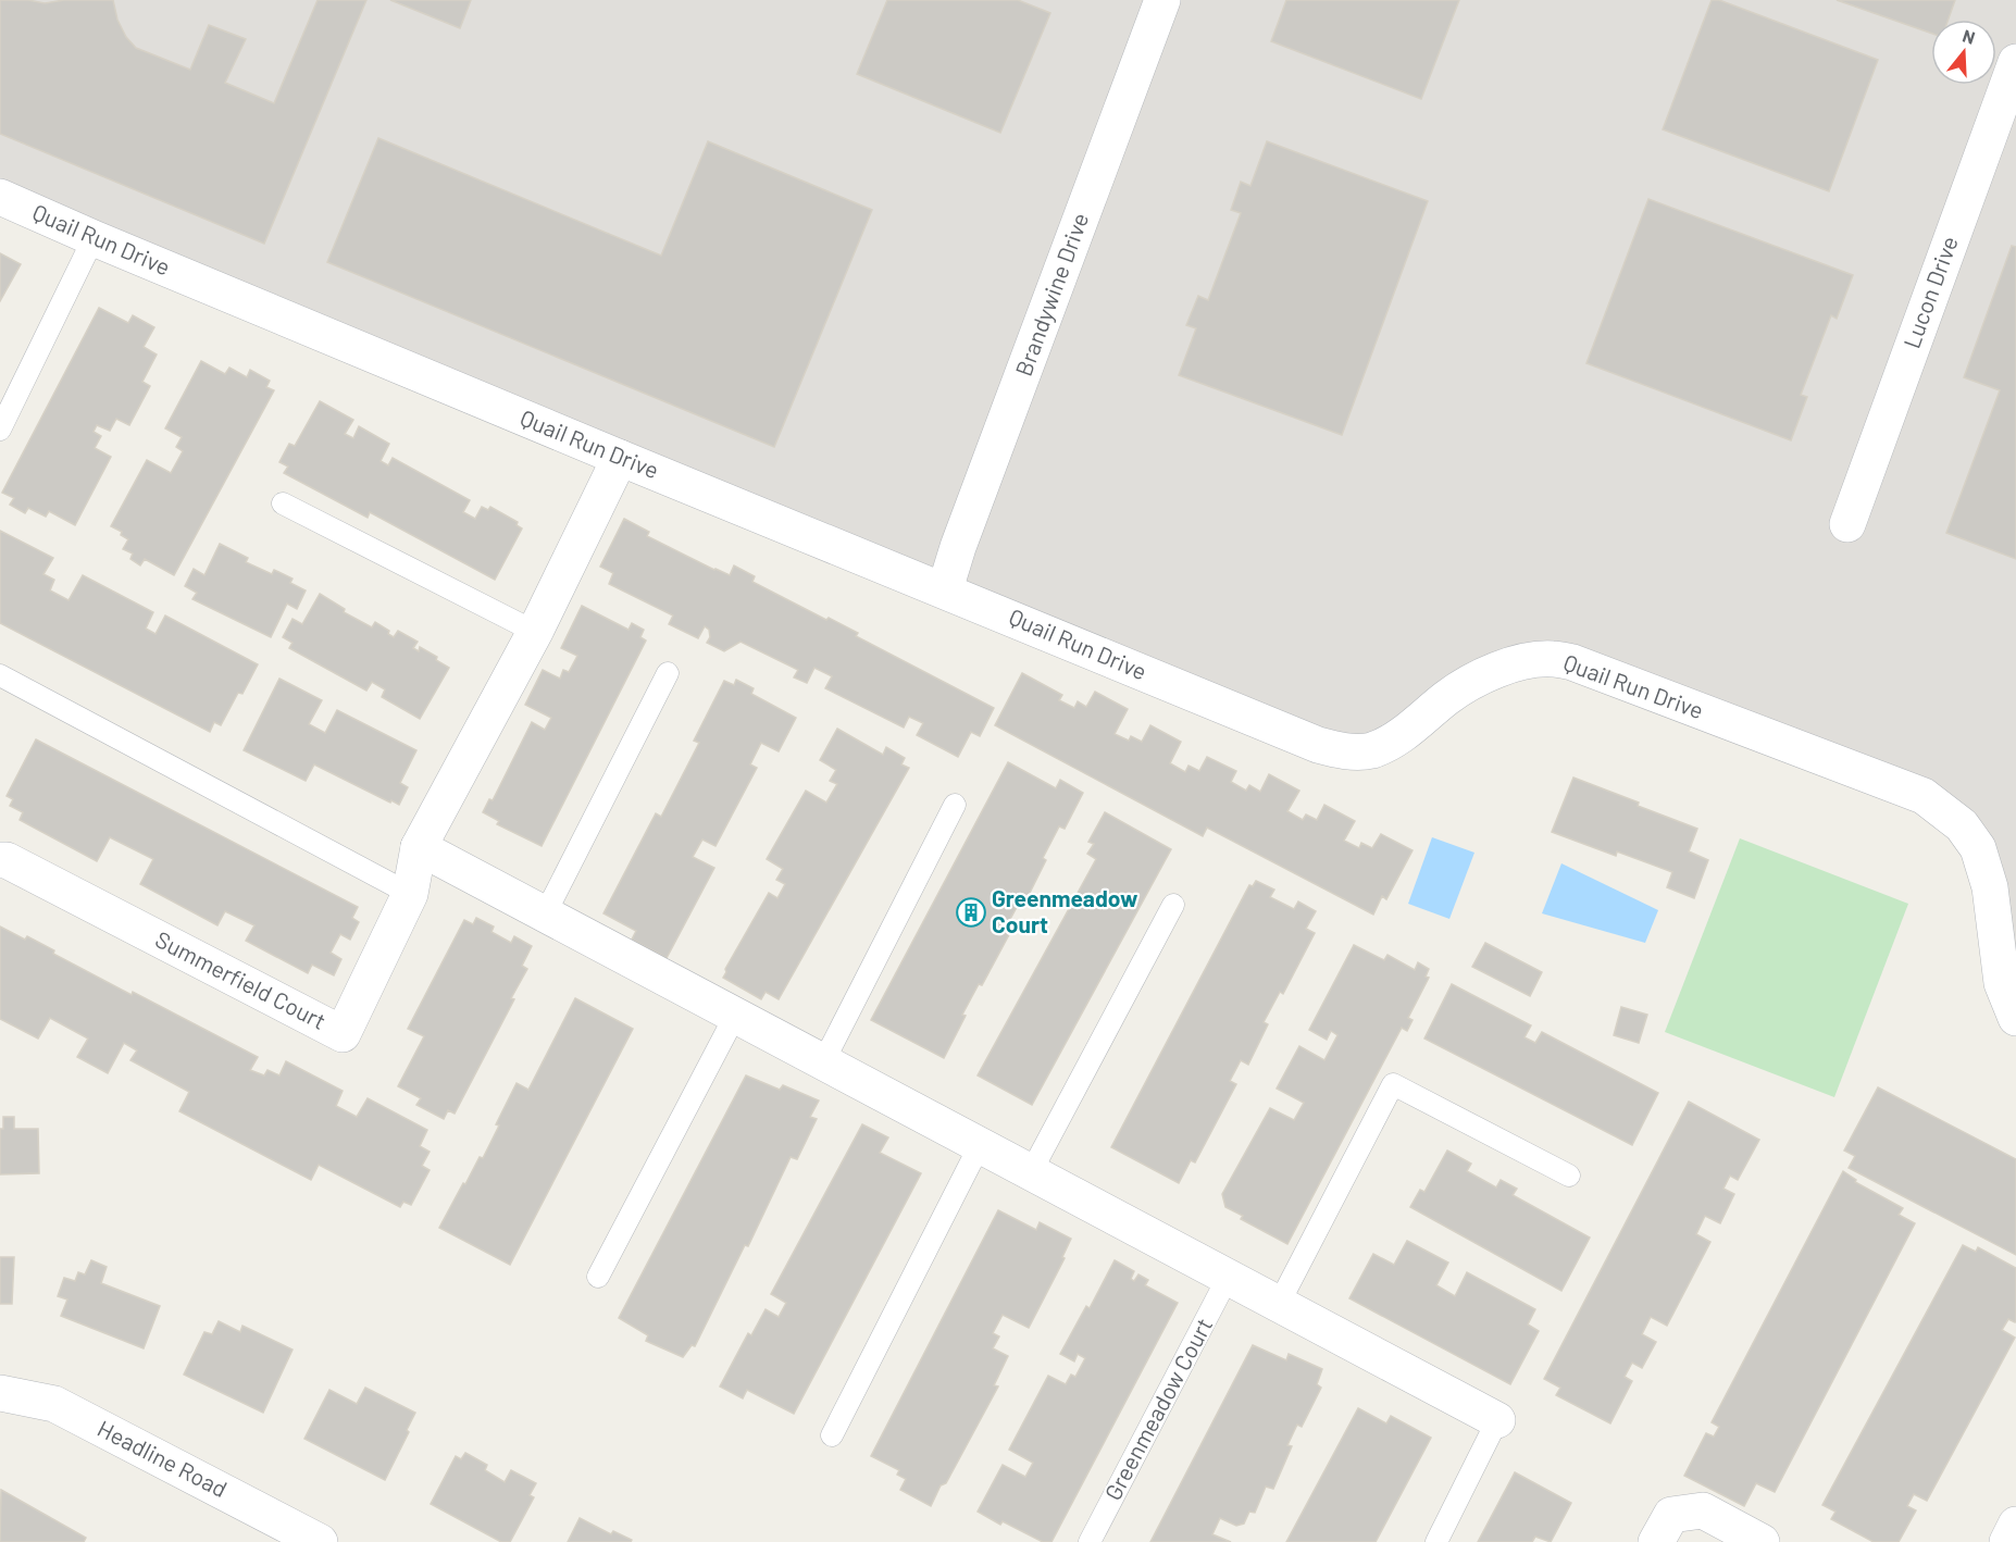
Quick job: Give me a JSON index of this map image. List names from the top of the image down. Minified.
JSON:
{"streets":{"street":["Quail Run Drive","Lucon Drive","Brandywine Drive","Summerfield Court","Headline Road"],"lane":["Greenmeadow Court"]},"crossings":[["Quail Run Drive","Brandywine Drive"],["Quail Run Drive","Summerfield Court"]],"places":{"building":["Greenmeadow Court"]},"north":"top"}
